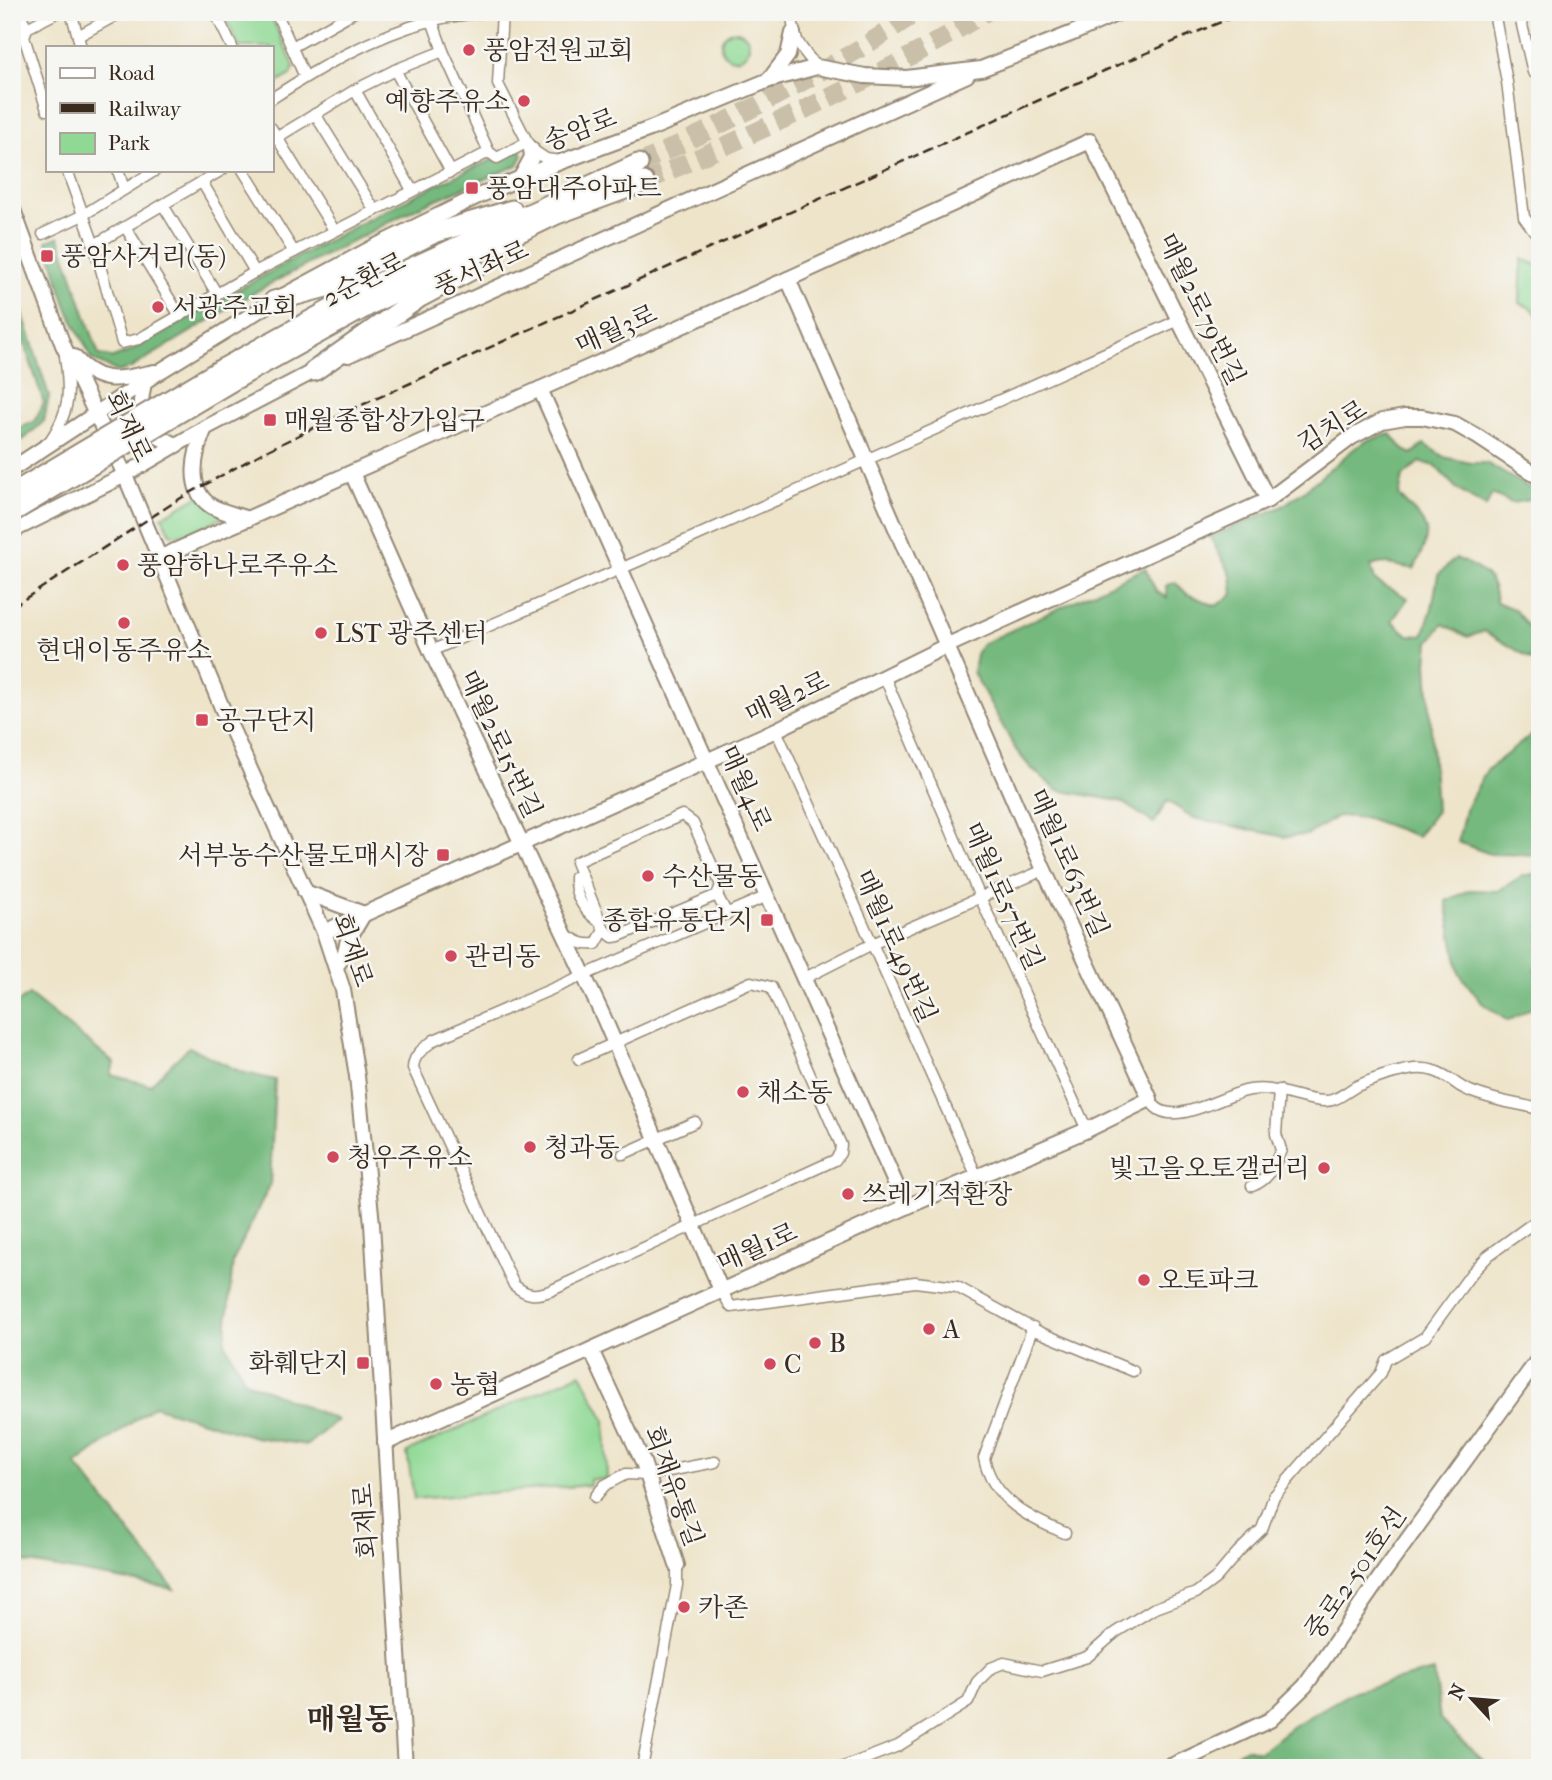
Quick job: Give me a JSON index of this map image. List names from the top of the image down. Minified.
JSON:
{"streets":{"highway":["2순환로"],"street":["송암로","풍서좌로","매월2로79번길","매월3로","회재로","김치로","매월2로","매월2로15번길","매월4로","매월1로63번길","매월1로57번길","매월1로49번길","매월1로","회재유통길","중로2-501호선"]},"crossings":[["송암로","풍서좌로"],["송암로","회재로"],["풍서좌로","회재로"],["매월2로79번길","매월3로"],["매월2로79번길","김치로"],["매월2로79번길","매월2로"],["매월3로","회재로"],["매월3로","매월2로15번길"],["매월3로","매월4로"],["매월3로","매월1로63번길"],["회재로","매월2로"],["회재로","매월1로"],["김치로","매월2로"],["매월2로","매월2로15번길"],["매월2로","매월4로"],["매월2로","매월1로63번길"],["매월2로","매월1로57번길"],["매월2로","매월1로49번길"],["매월2로15번길","매월1로"],["매월4로","매월1로"],["매월1로63번길","매월1로"],["매월1로57번길","매월1로"],["매월1로49번길","매월1로"],["매월1로","회재유통길"]],"districts":["매월동"],"places":{"other":["풍암전원교회","예향주유소","서광주교회","풍암하나로주유소","현대이동주유소","LST 광주센터","수산물동","관리동","채소동","청과동","청우주유소","빛고을오토갤러리","쓰레기적환장","오토파크","A","B","C","농협","카존"],"transit":["풍암대주아파트","풍암사거리(동)","매월종합상가입구","공구단지","서부농수산물도매시장","종합유통단지","화훼단지"]},"legend":["Road","Railway","Park"],"north":"top left"}
